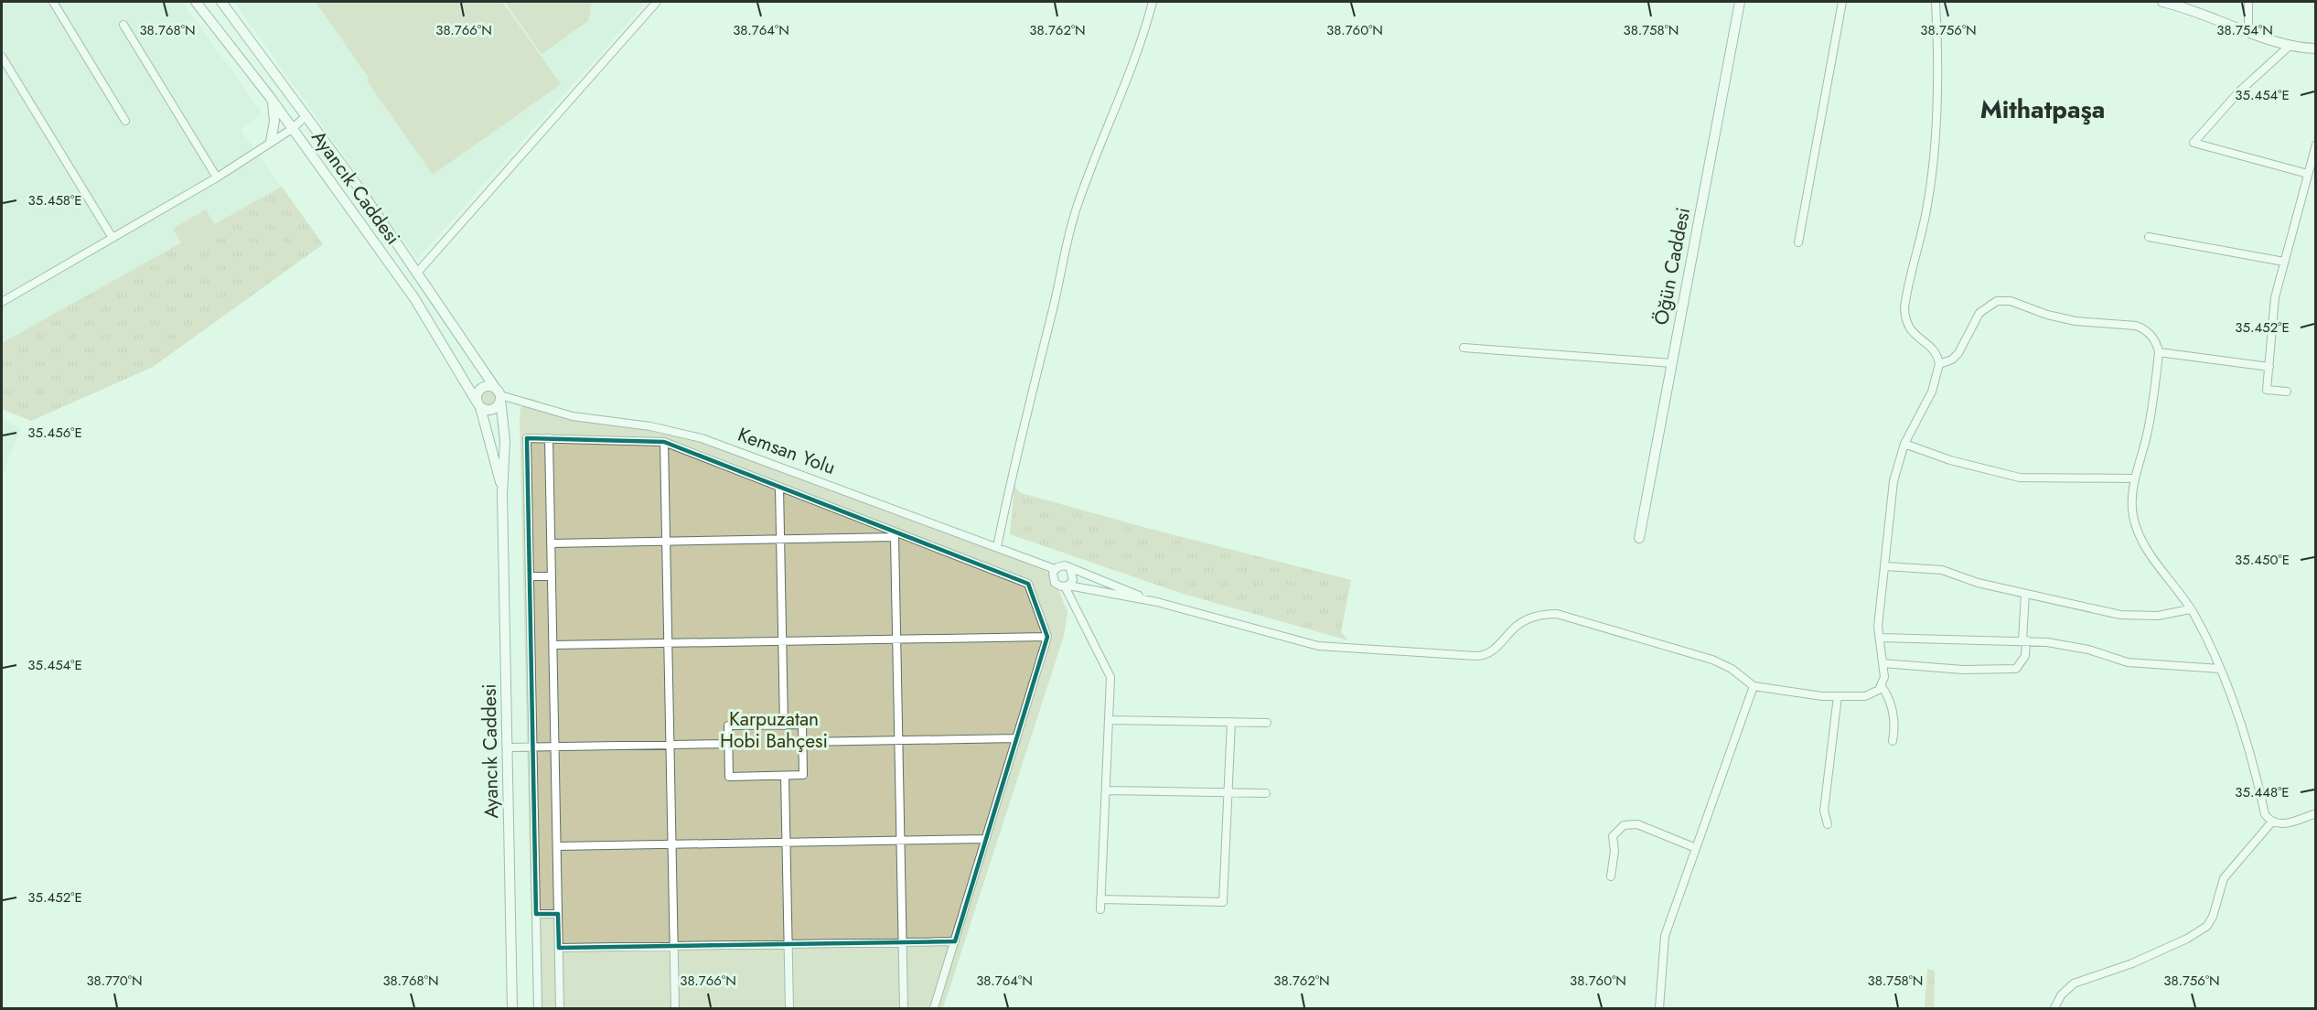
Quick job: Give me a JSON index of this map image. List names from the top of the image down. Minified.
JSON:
{"streets":{"street":["Ayancık Caddesi","Öğün Caddesi","Kemsan Yolu"]},"crossings":[["Ayancık Caddesi","Kemsan Yolu"]],"districts":["Mithatpaşa"],"parks":["Karpuzatan Hobi Bahçesi"],"coordinates":["38.768°N","38.766°N","38.764°N","38.762°N","38.760°N","38.758°N","38.756°N","38.754°N","35.454°E","35.458°E","35.452°E","35.456°E","35.450°E","35.448°E","38.770°N"]}
